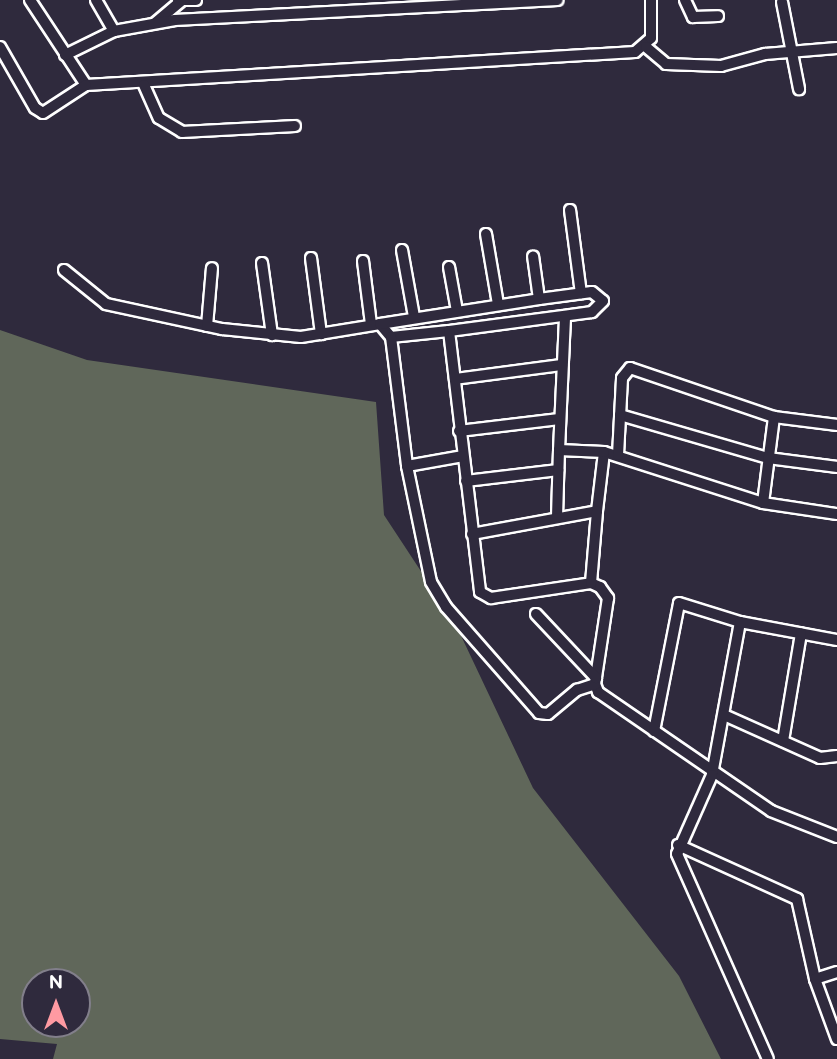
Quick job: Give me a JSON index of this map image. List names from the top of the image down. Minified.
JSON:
{"north":"top"}
